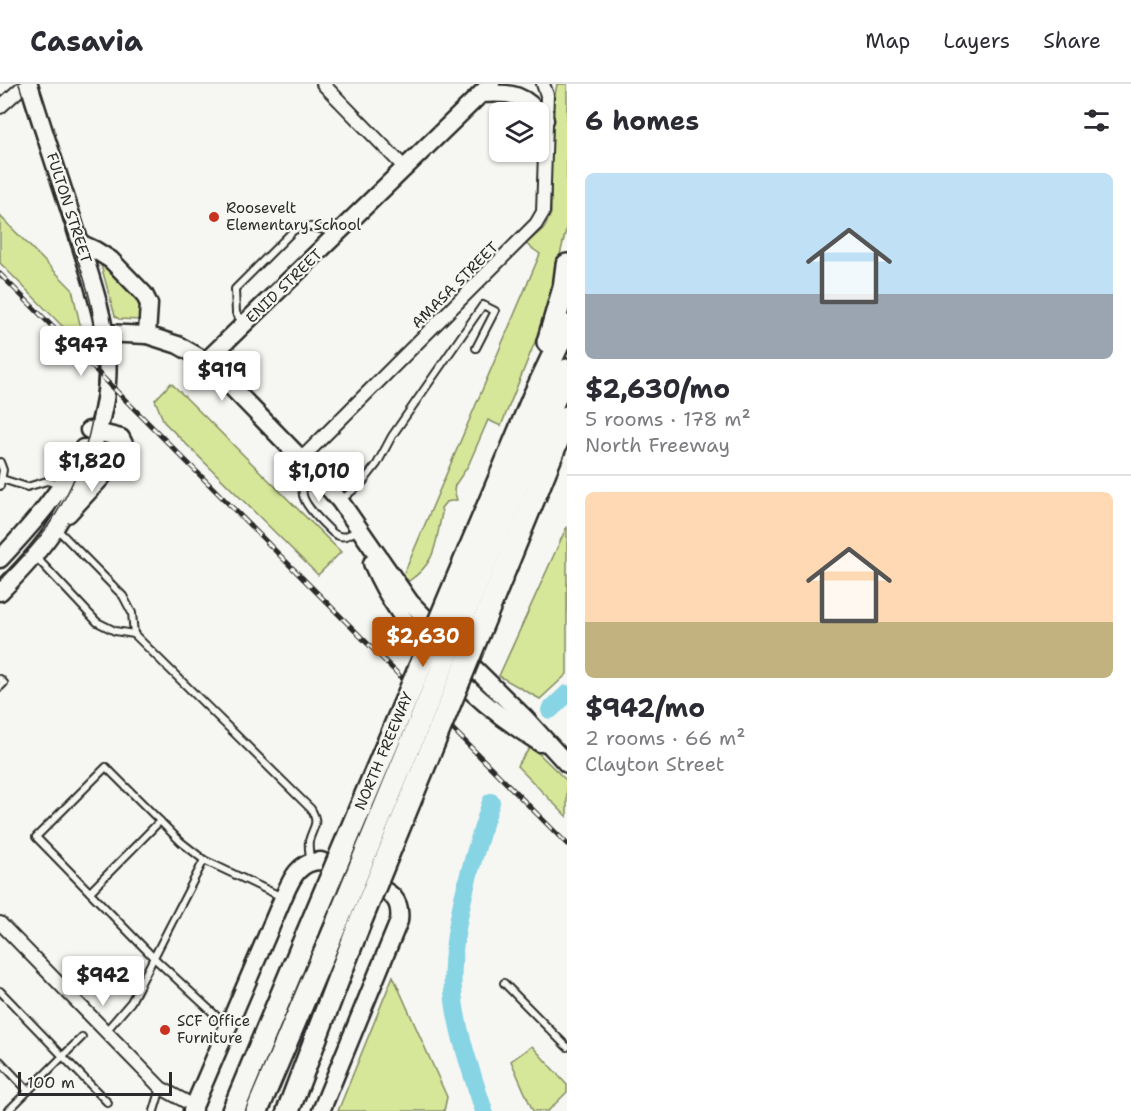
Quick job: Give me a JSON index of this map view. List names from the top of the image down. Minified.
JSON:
{"streets":{"highway":["NORTH FREEWAY"],"street":["FULTON STREET","AMASA STREET","ENID STREET"]},"places":["Roosevelt Elementary School","SCF Office Furniture"],"scale_bar":"100 m","page":{"header":"Casavia","nav":["Map","Layers","Share"],"heading":"6 homes","list":[{"name":"$2,630/mo","note":"5 rooms · 178 m² · North Freeway"},{"name":"$942/mo","note":"2 rooms · 66 m² · Clayton Street"}],"price":["$947","$919","$1,820","$1,010","$2,630","$942"],"scale":"100 m"}}
